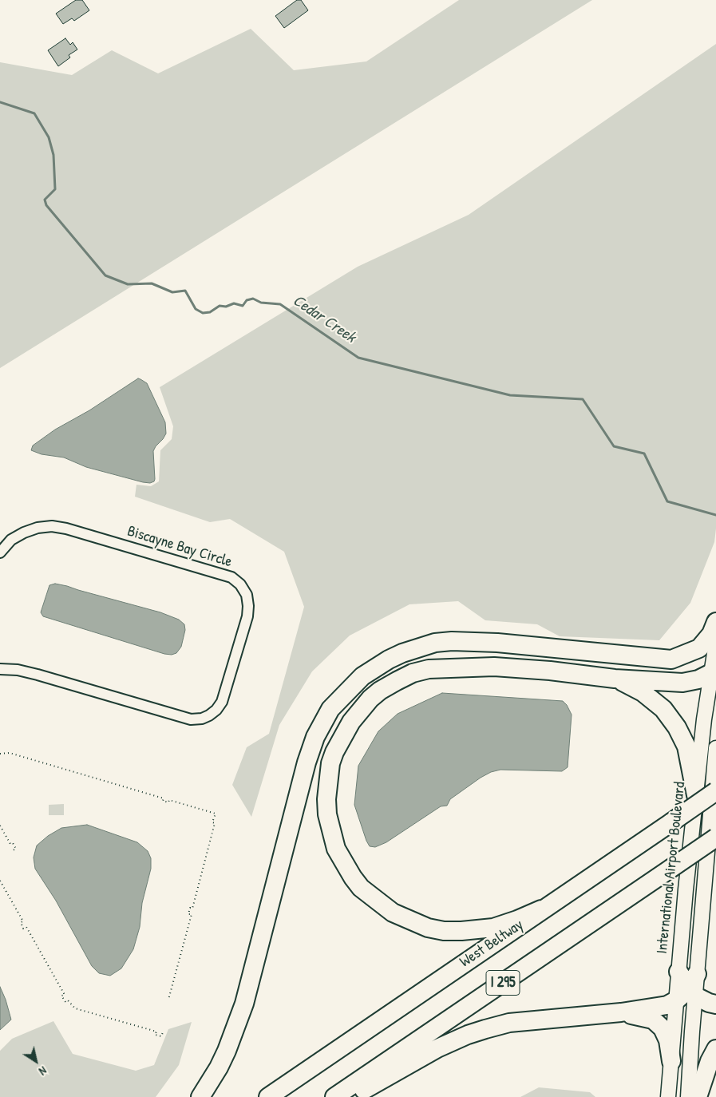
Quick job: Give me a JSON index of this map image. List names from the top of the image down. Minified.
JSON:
{"streets":{"highway":["West Beltway","I 295"],"main road":["International Airport Boulevard"],"street":["Biscayne Bay Circle"]},"water":["Cedar Creek"],"north":"bottom right"}
